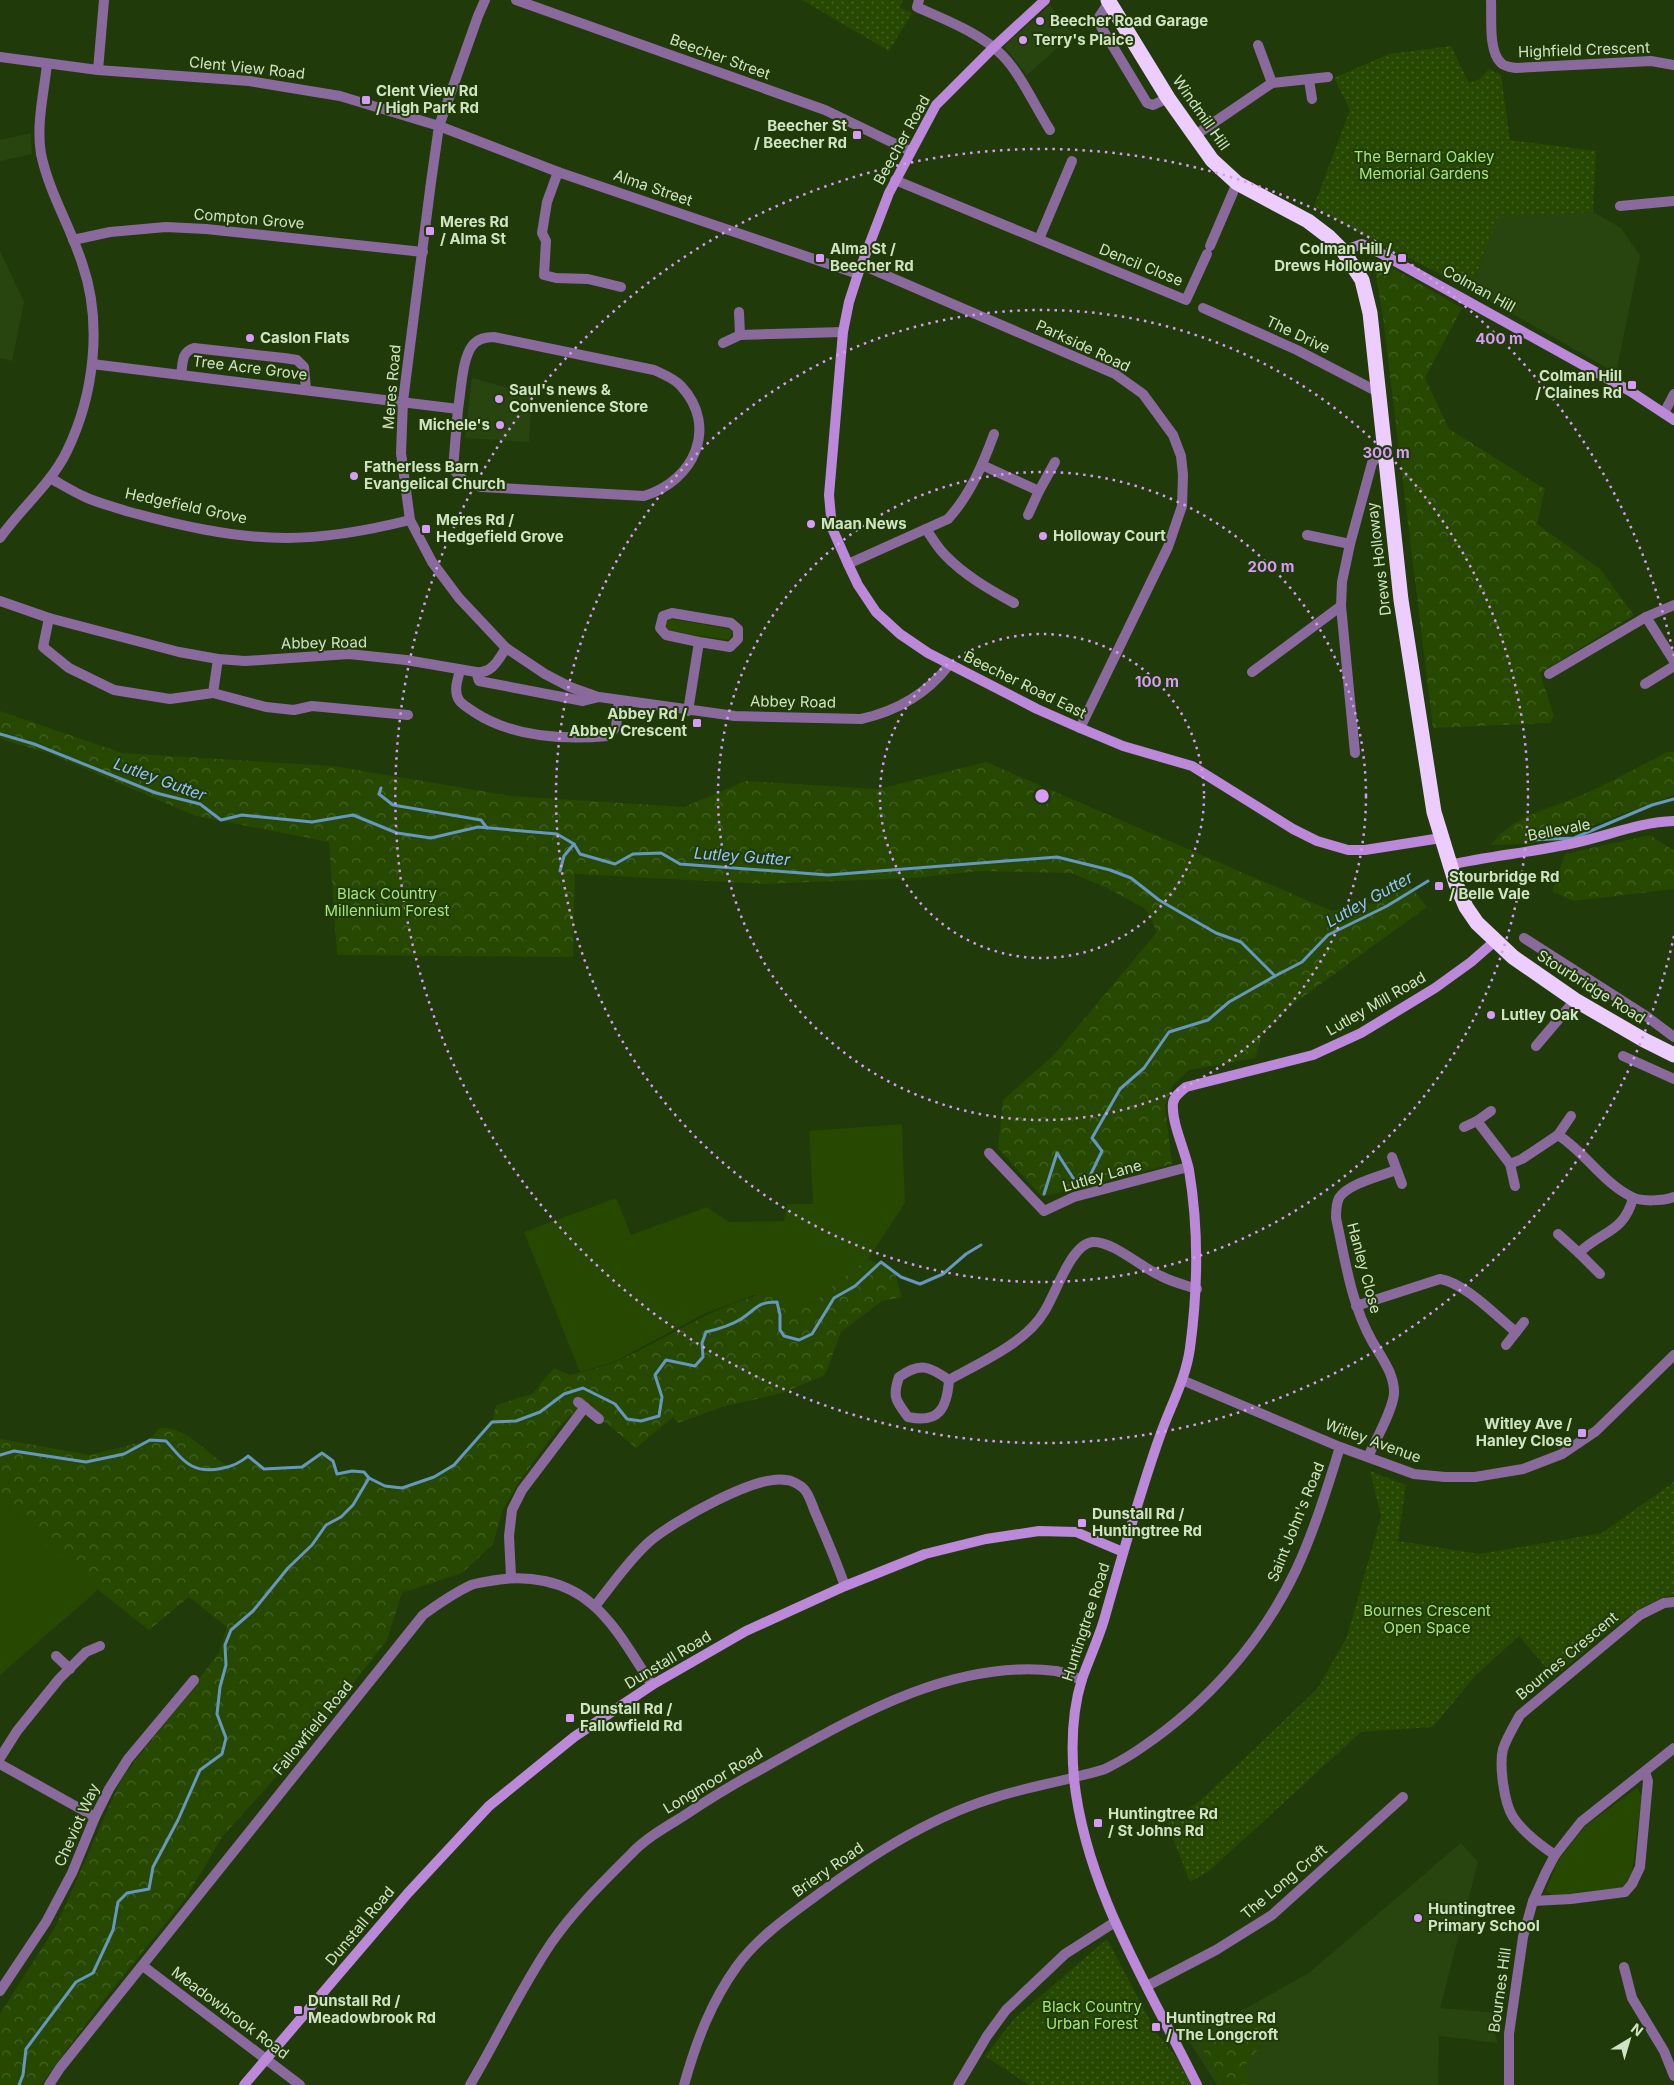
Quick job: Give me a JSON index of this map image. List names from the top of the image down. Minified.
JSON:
{"streets":{"highway":["Windmill Hill","Drews Holloway","Stourbridge Road"],"street":["Highfield Crescent","Beecher Street","Clent View Road","Beecher Road","Alma Street","Compton Grove","Dencil Close","Colman Hill","The Drive","Parkside Road","Tree Acre Grove","Meres Road","Hedgefield Grove","Abbey Road","Beecher Road East","Bellevale","Lutley Mill Road","Lutley Lane","Hanley Close","Witley Avenue","Saint John's Road","Huntingtree Road","Bournes Crescent","Dunstall Road","Fallowfield Road","Longmoor Road","Cheviot Way","Briery Road","The Long Croft","Bournes Hill","Meadowbrook Road"]},"crossings":[["Beecher Street","Beecher Road"],["Clent View Road","Alma Street"],["Clent View Road","Meres Road"],["Windmill Hill","Dencil Close"],["Windmill Hill","Colman Hill"],["Windmill Hill","Drews Holloway"],["Beecher Road","Alma Street"],["Beecher Road","Dencil Close"],["Beecher Road","Parkside Road"],["Beecher Road","Beecher Road East"],["Alma Street","Parkside Road"],["Alma Street","Meres Road"],["Compton Grove","Meres Road"],["Colman Hill","Drews Holloway"],["The Drive","Drews Holloway"],["Parkside Road","Beecher Road East"],["Tree Acre Grove","Meres Road"],["Meres Road","Hedgefield Grove"],["Meres Road","Abbey Road"],["Drews Holloway","Beecher Road East"],["Drews Holloway","Bellevale"],["Drews Holloway","Stourbridge Road"],["Abbey Road","Beecher Road East"],["Bellevale","Stourbridge Road"],["Stourbridge Road","Lutley Mill Road"],["Lutley Mill Road","Huntingtree Road"],["Lutley Lane","Huntingtree Road"],["Hanley Close","Witley Avenue"],["Witley Avenue","Saint John's Road"],["Witley Avenue","Huntingtree Road"],["Saint John's Road","Huntingtree Road"],["Saint John's Road","Briery Road"],["Huntingtree Road","Dunstall Road"],["Huntingtree Road","Longmoor Road"],["Huntingtree Road","Briery Road"],["Huntingtree Road","The Long Croft"],["Bournes Crescent","Bournes Hill"],["Dunstall Road","Fallowfield Road"],["Dunstall Road","Meadowbrook Road"],["Fallowfield Road","Meadowbrook Road"]],"water":["Lutley Gutter"],"parks":["The Bernard Oakley Memorial Gardens","Black Country Millennium Forest","Bournes Crescent Open Space","Black Country Urban Forest"],"places":{"other":["Beecher Road Garage","Terry's Plaice","Caslon Flats","Saul's news & Convenience Store","Michele's","Fatherless Barn Evangelical Church","Maan News","Holloway Court","Lutley Oak","Huntingtree Primary School"],"transit":["Clent View Rd / High Park Rd","Beecher St / Beecher Rd","Meres Rd / Alma St","Alma St / Beecher Rd","Colman Hill / Drews Holloway","Colman Hill / Claines Rd","Meres Rd / Hedgefield Grove","Abbey Rd / Abbey Crescent","Stourbridge Rd / Belle Vale","Witley Ave / Hanley Close","Dunstall Rd / Huntingtree Rd","Dunstall Rd / Fallowfield Rd","Huntingtree Rd / St Johns Rd","Dunstall Rd / Meadowbrook Rd","Huntingtree Rd / The Longcroft"]},"north":"top right","rings":["400 m","300 m","200 m","100 m"]}
